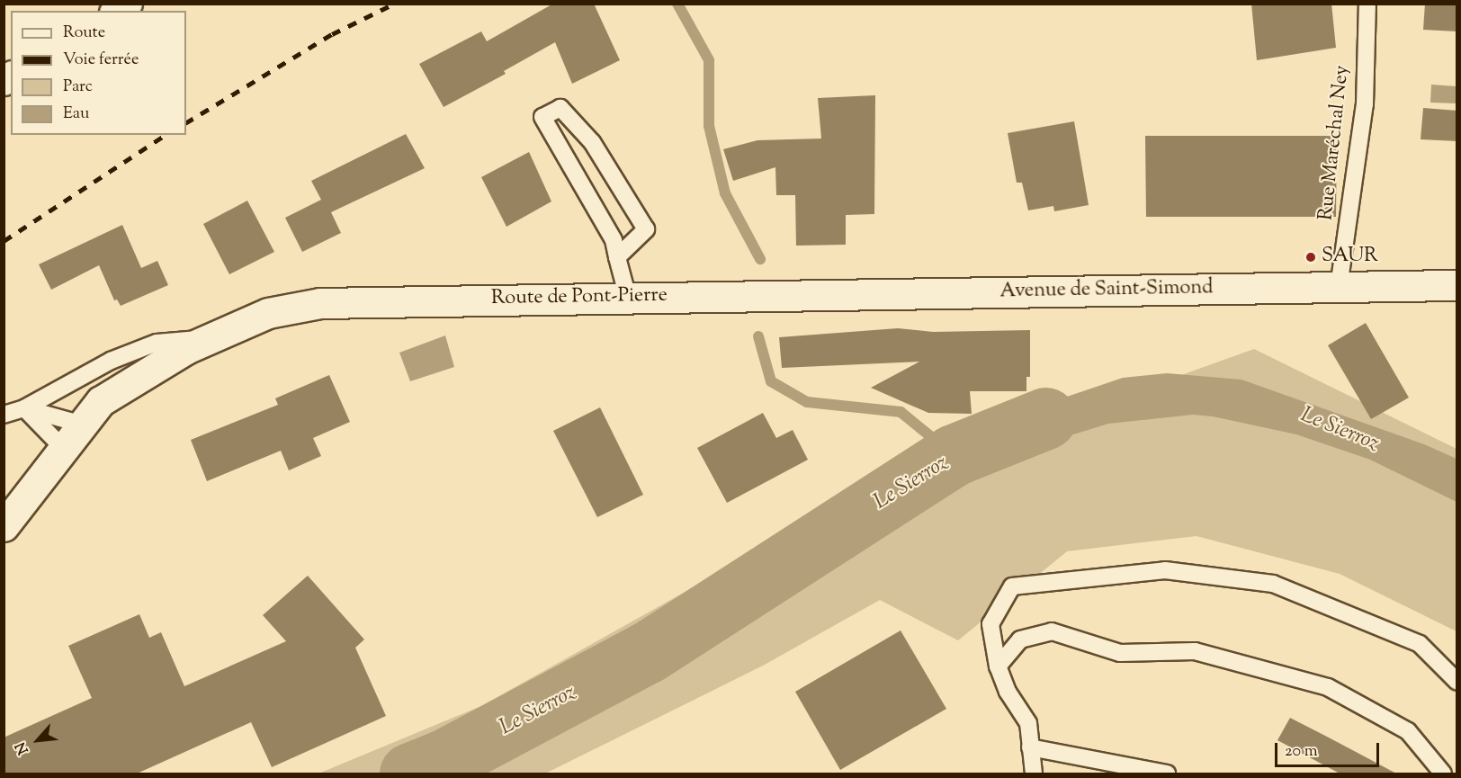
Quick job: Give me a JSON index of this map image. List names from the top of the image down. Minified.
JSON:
{"streets":{"main road":["Avenue de Saint-Simond","Route de Pont-Pierre"],"lane":["Rue Maréchal Ney"]},"crossings":[["Rue Maréchal Ney","Avenue de Saint-Simond"],["Avenue de Saint-Simond","Route de Pont-Pierre"]],"water":["Le Sierroz"],"places":["SAUR"],"legend":["Route","Voie ferrée","Parc","Eau"],"scale_bar":"20 m","north":"bottom left"}
